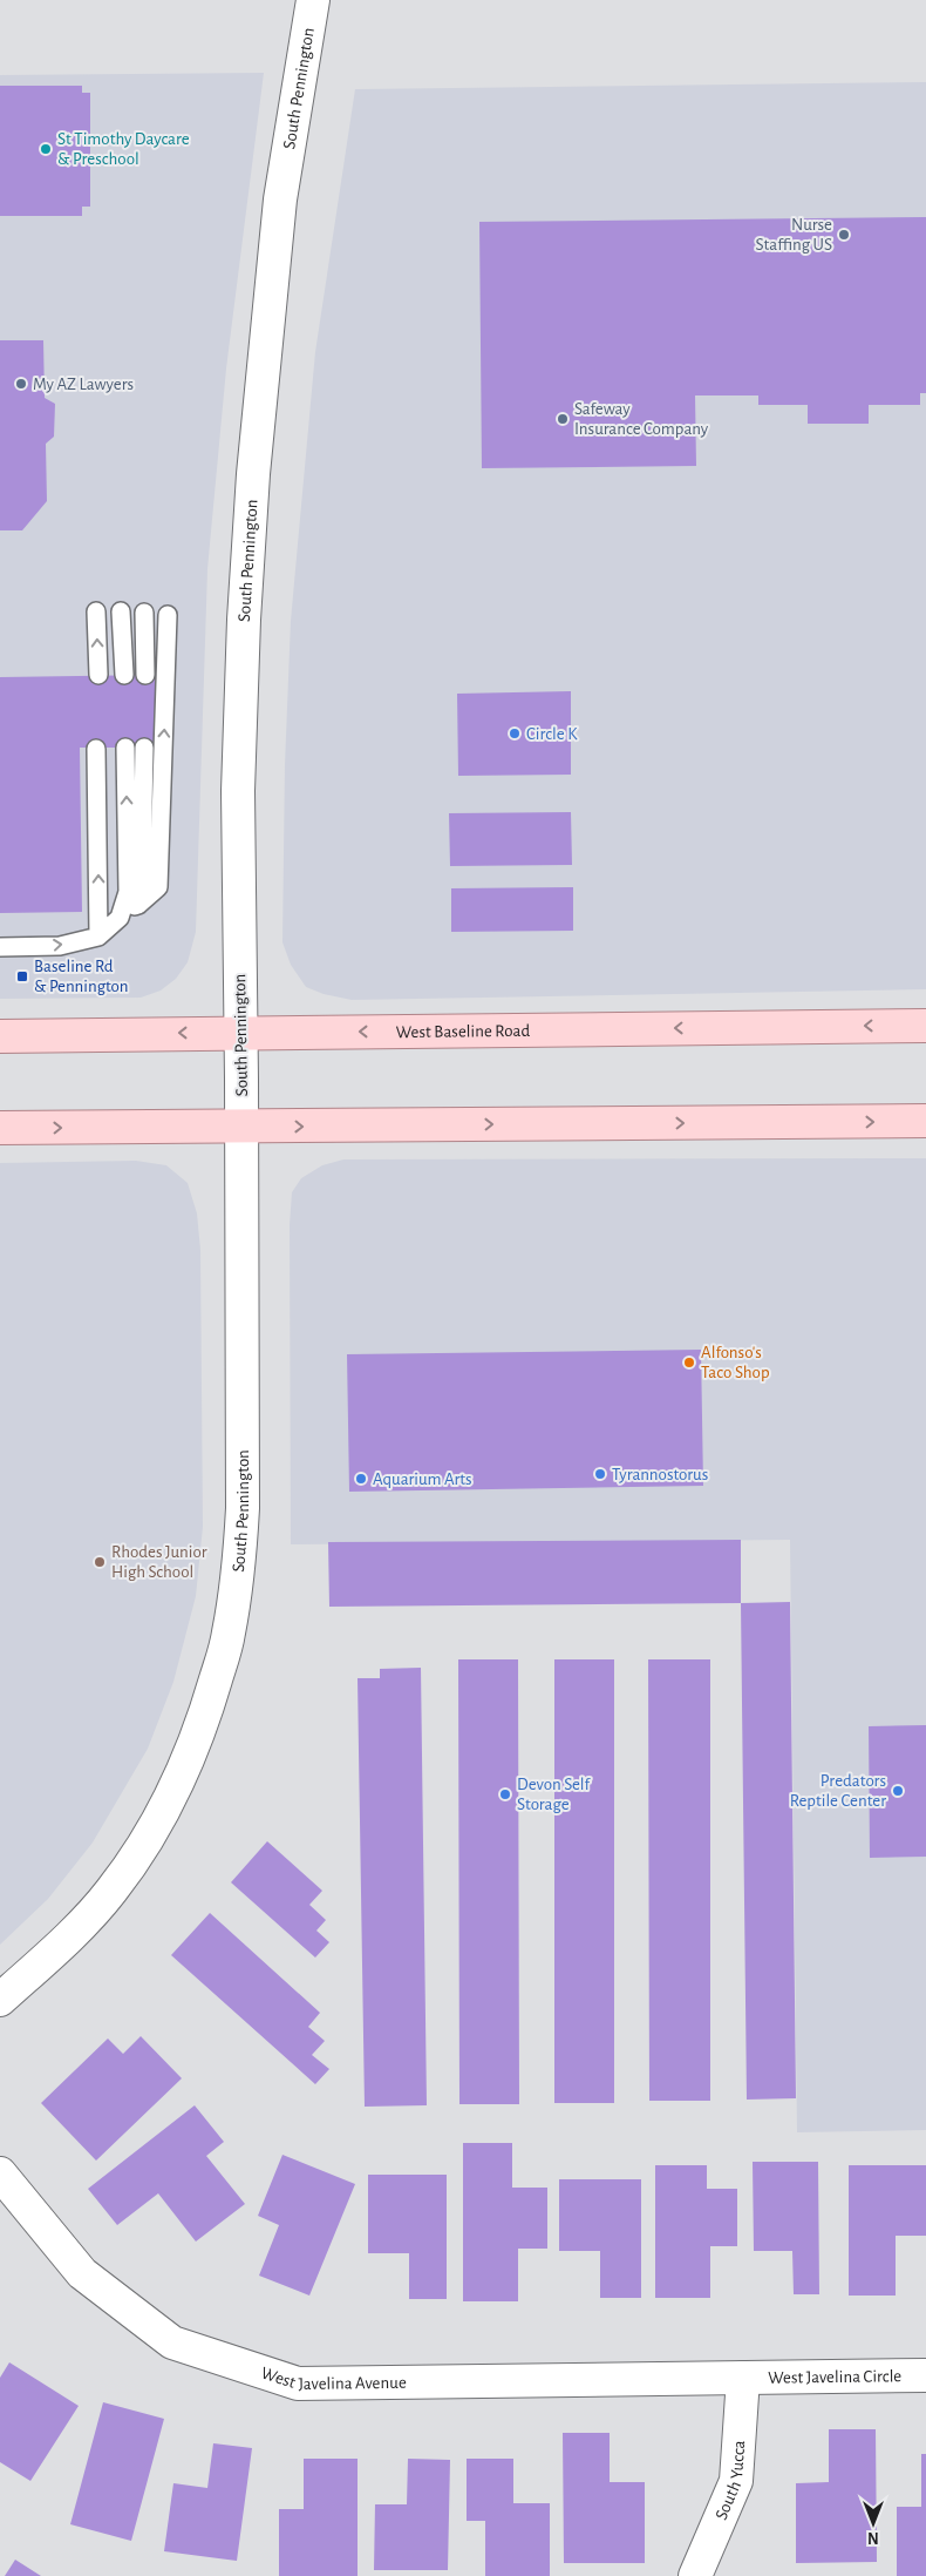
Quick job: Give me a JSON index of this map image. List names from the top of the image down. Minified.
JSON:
{"streets":{"main road":["West Baseline Road"],"street":["South Pennington","West Javelina Avenue","West Javelina Circle","South Yucca"]},"crossings":[["South Pennington","West Baseline Road"],["West Javelina Avenue","West Javelina Circle"],["West Javelina Avenue","South Yucca"],["West Javelina Circle","South Yucca"]],"places":{"other":["St Timothy Daycare & Preschool","Nurse Staffing US","My AZ Lawyers","Safeway Insurance Company","Circle K","Alfonso's Taco Shop","Tyrannostorus","Aquarium Arts","Rhodes Junior High School","Predators Reptile Center","Devon Self Storage"],"transit":["Baseline Rd & Pennington"]},"north":"bottom"}
